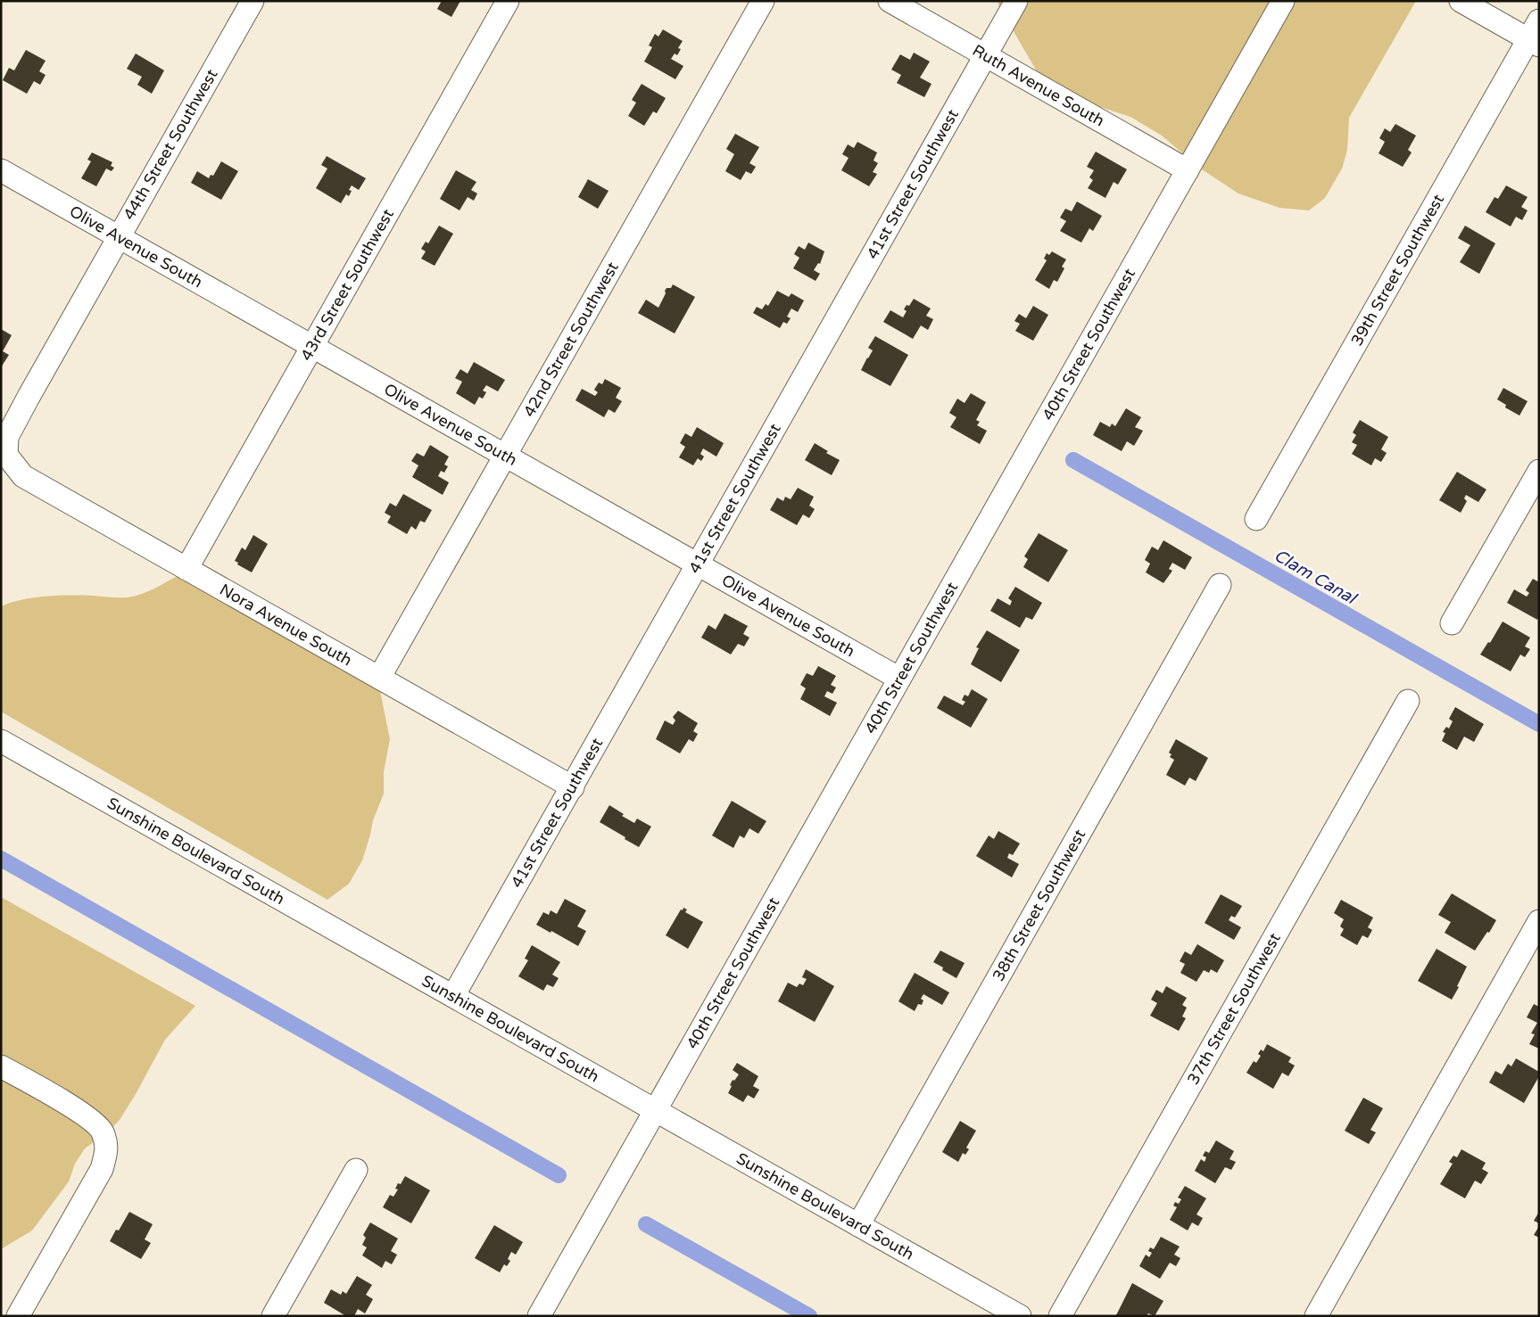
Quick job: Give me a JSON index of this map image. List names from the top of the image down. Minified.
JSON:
{"streets":{"street":["Ruth Avenue South","44th Street Southwest","41st Street Southwest","Olive Avenue South","39th Street Southwest","43rd Street Southwest","42nd Street Southwest","40th Street Southwest","Nora Avenue South","Sunshine Boulevard South","38th Street Southwest","37th Street Southwest"]},"crossings":[["Ruth Avenue South","41st Street Southwest"],["Ruth Avenue South","40th Street Southwest"],["44th Street Southwest","Olive Avenue South"],["44th Street Southwest","Nora Avenue South"],["41st Street Southwest","Olive Avenue South"],["41st Street Southwest","Nora Avenue South"],["41st Street Southwest","Sunshine Boulevard South"],["Olive Avenue South","43rd Street Southwest"],["Olive Avenue South","42nd Street Southwest"],["Olive Avenue South","40th Street Southwest"],["43rd Street Southwest","Nora Avenue South"],["42nd Street Southwest","Nora Avenue South"],["40th Street Southwest","Sunshine Boulevard South"],["Sunshine Boulevard South","38th Street Southwest"]],"water":["Clam Canal"]}
